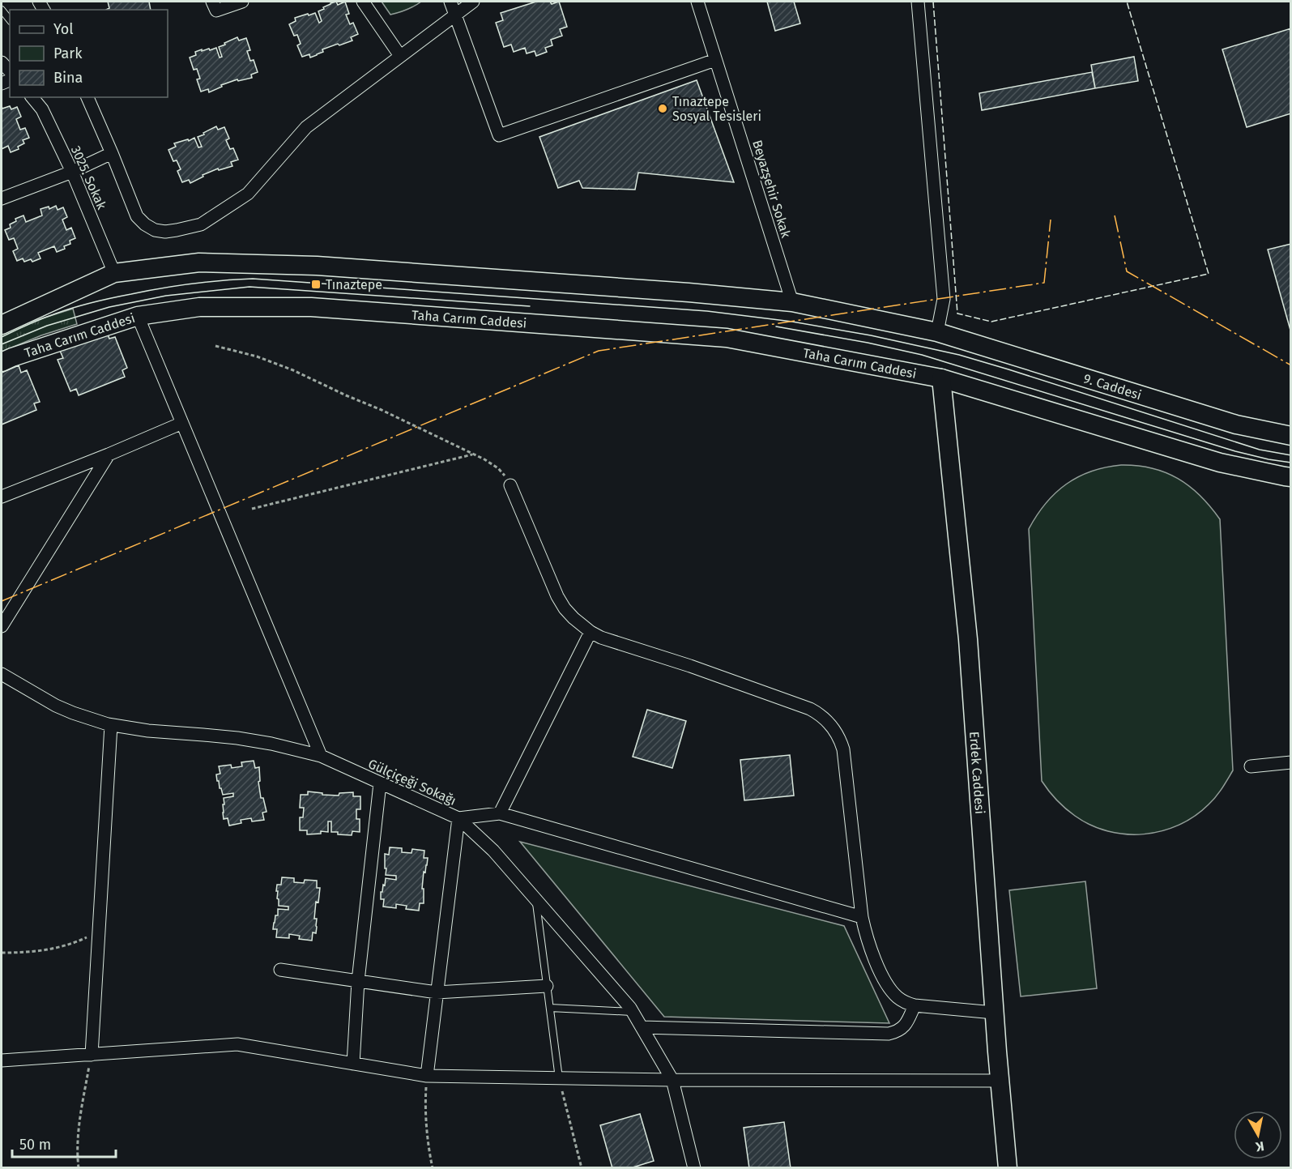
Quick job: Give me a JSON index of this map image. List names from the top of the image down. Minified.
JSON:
{"streets":{"main road":["Taha Carım Caddesi","9. Caddesi","Erdek Caddesi"],"street":["3025. Sokak","Beyazşehir Sokak","Gülçiçeği Sokağı"]},"crossings":[["Taha Carım Caddesi","Erdek Caddesi"]],"places":{"other":["Tınaztepe Sosyal Tesisleri"],"transit":["Tınaztepe"]},"legend":["Yol","Park","Bina"],"scale_bar":"50 m","north":"bottom"}
